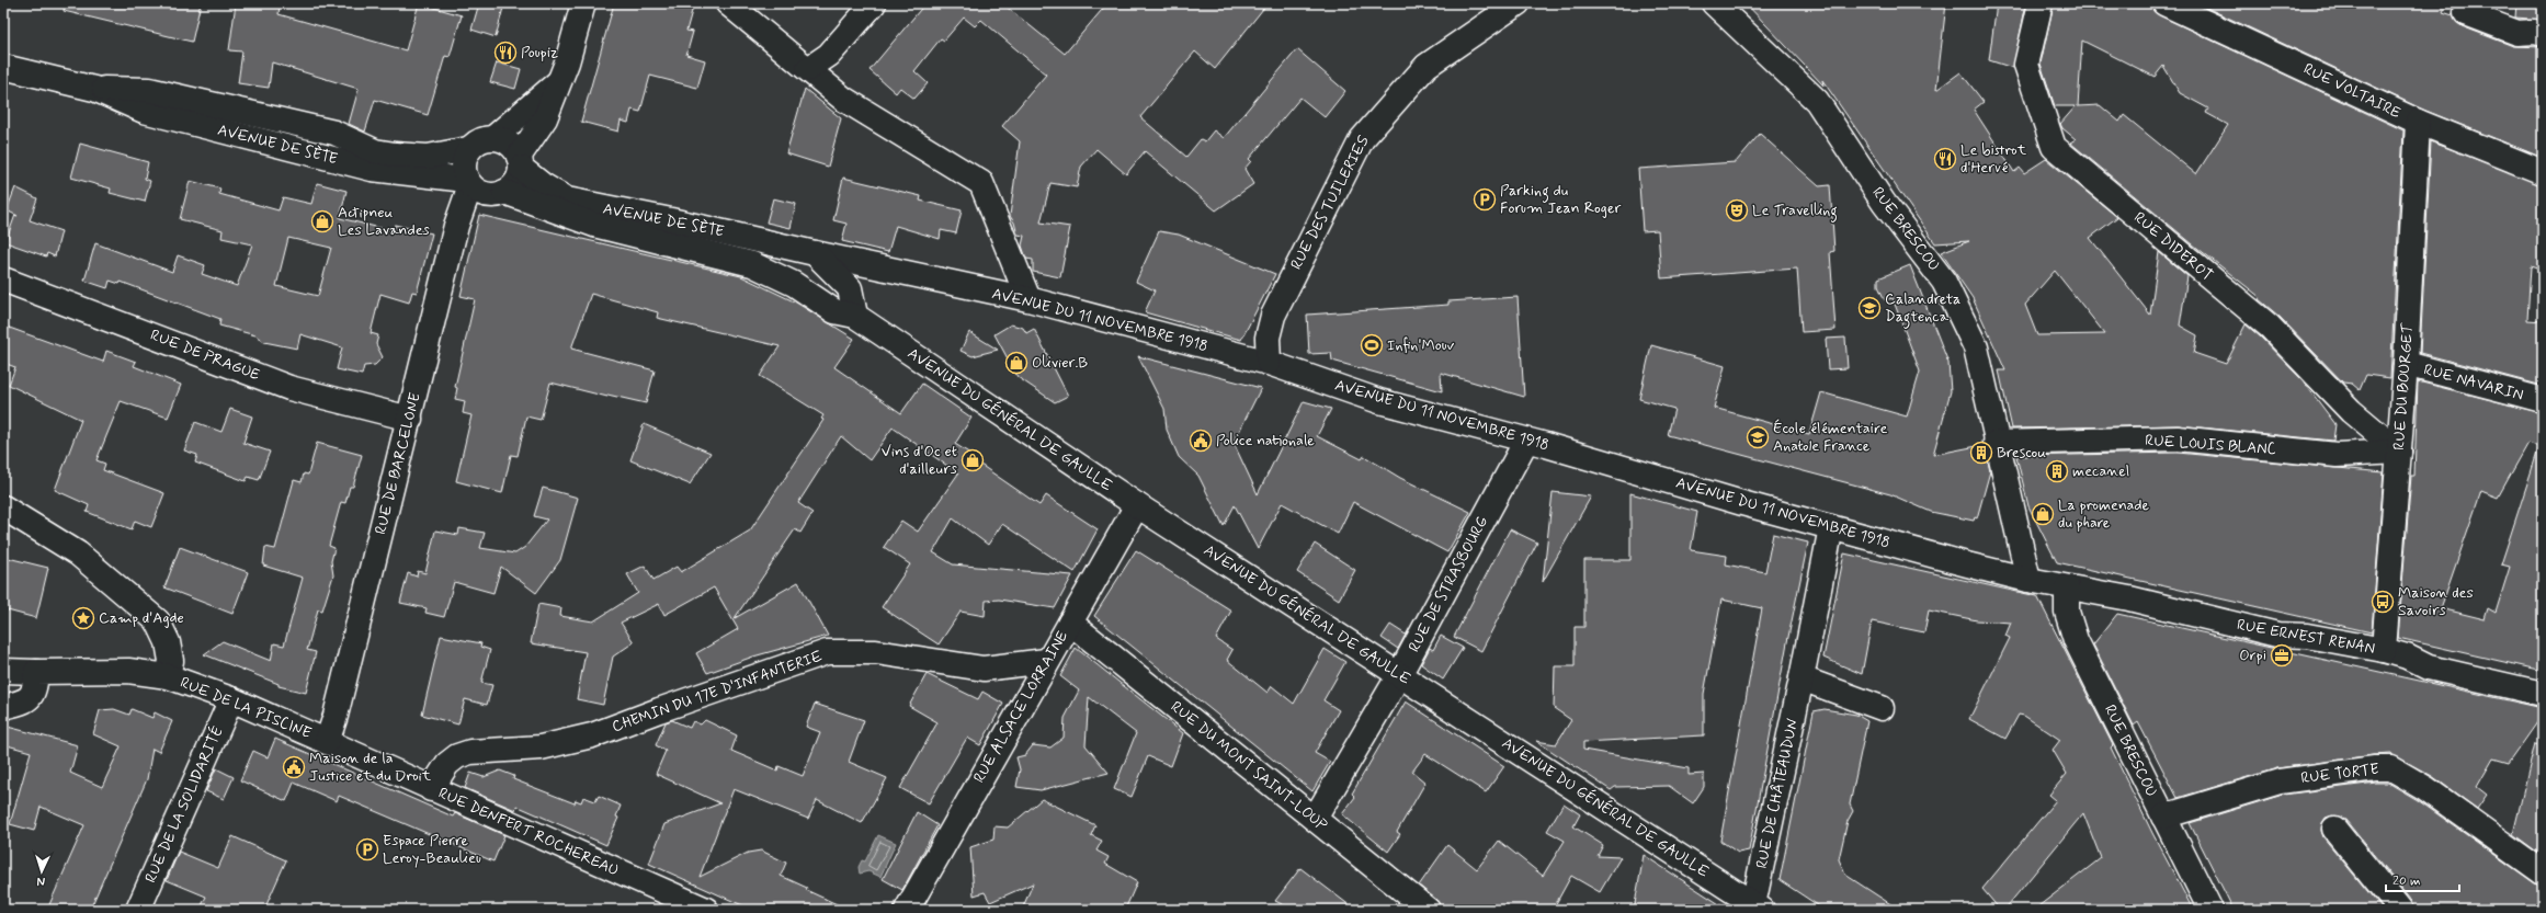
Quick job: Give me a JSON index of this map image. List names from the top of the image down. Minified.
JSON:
{"streets":{"street":["RUE VOLTAIRE","AVENUE DE SÈTE","RUE DES TUILERIES","RUE BRESCOU","RUE DIDEROT","AVENUE DU 11 NOVEMBRE 1918","RUE DE PRAGUE","RUE NAVARIN","RUE DU BOURGET","AVENUE DU GÉNÉRAL DE GAULLE","RUE LOUIS BLANC","RUE DE BARCELONE","RUE DE STRASBOURG","RUE ERNEST RENAN","CHEMIN DU 17E D'INFANTERIE","RUE ALSACE LORRAINE","RUE DE LA PISCINE","RUE DU MONT SAINT-LOUP","RUE TORTE","RUE DE CHÂTEAUDUN","RUE DE LA SOLIDARITÉ","RUE DENFERT ROCHEREAU"]},"crossings":[["RUE VOLTAIRE","RUE DU BOURGET"],["AVENUE DE SÈTE","AVENUE DU 11 NOVEMBRE 1918"],["AVENUE DE SÈTE","AVENUE DU GÉNÉRAL DE GAULLE"],["AVENUE DE SÈTE","RUE DE BARCELONE"],["RUE DES TUILERIES","AVENUE DU 11 NOVEMBRE 1918"],["RUE BRESCOU","AVENUE DU 11 NOVEMBRE 1918"],["RUE BRESCOU","RUE LOUIS BLANC"],["RUE BRESCOU","RUE ERNEST RENAN"],["RUE BRESCOU","RUE TORTE"],["RUE DIDEROT","RUE DU BOURGET"],["RUE DIDEROT","RUE LOUIS BLANC"],["AVENUE DU 11 NOVEMBRE 1918","RUE DE STRASBOURG"],["AVENUE DU 11 NOVEMBRE 1918","RUE ERNEST RENAN"],["AVENUE DU 11 NOVEMBRE 1918","RUE DE CHÂTEAUDUN"],["RUE DE PRAGUE","RUE DE BARCELONE"],["RUE NAVARIN","RUE DU BOURGET"],["RUE DU BOURGET","RUE LOUIS BLANC"],["RUE DU BOURGET","RUE ERNEST RENAN"],["AVENUE DU GÉNÉRAL DE GAULLE","RUE DE STRASBOURG"],["AVENUE DU GÉNÉRAL DE GAULLE","RUE ALSACE LORRAINE"],["AVENUE DU GÉNÉRAL DE GAULLE","RUE DE CHÂTEAUDUN"],["RUE DE BARCELONE","RUE DE LA PISCINE"],["RUE DE BARCELONE","RUE DENFERT ROCHEREAU"],["RUE DE STRASBOURG","RUE DU MONT SAINT-LOUP"],["CHEMIN DU 17E D'INFANTERIE","RUE ALSACE LORRAINE"],["CHEMIN DU 17E D'INFANTERIE","RUE DENFERT ROCHEREAU"],["RUE ALSACE LORRAINE","RUE DU MONT SAINT-LOUP"],["RUE DE LA PISCINE","RUE DE LA SOLIDARITÉ"],["RUE DE LA PISCINE","RUE DENFERT ROCHEREAU"]],"places":{"restaurant":["Poupiz","Le bistrot d'Hervé"],"parking":["Parking du Forum Jean Roger","Espace Pierre Leroy-Beaulieu"],"theatre":["Le Travelling"],"shop":["Actipneu Les Lavandes","Olivier.B","Vins d'Oc et d'ailleurs","La promenade du phare"],"school or university":["Calandreta Dagtenca","École élémentaire Anatole France"],"sports":["Infin'Mouv"],"public building":["Police nationale","Maison de la Justice et du Droit"],"building":["Brescou","mecanel"],"bus stop":["Maison des Savoirs"],"place":["Camp d'Agde"],"office":["Orpi"]},"scale_bar":"20 m","north":"bottom"}
